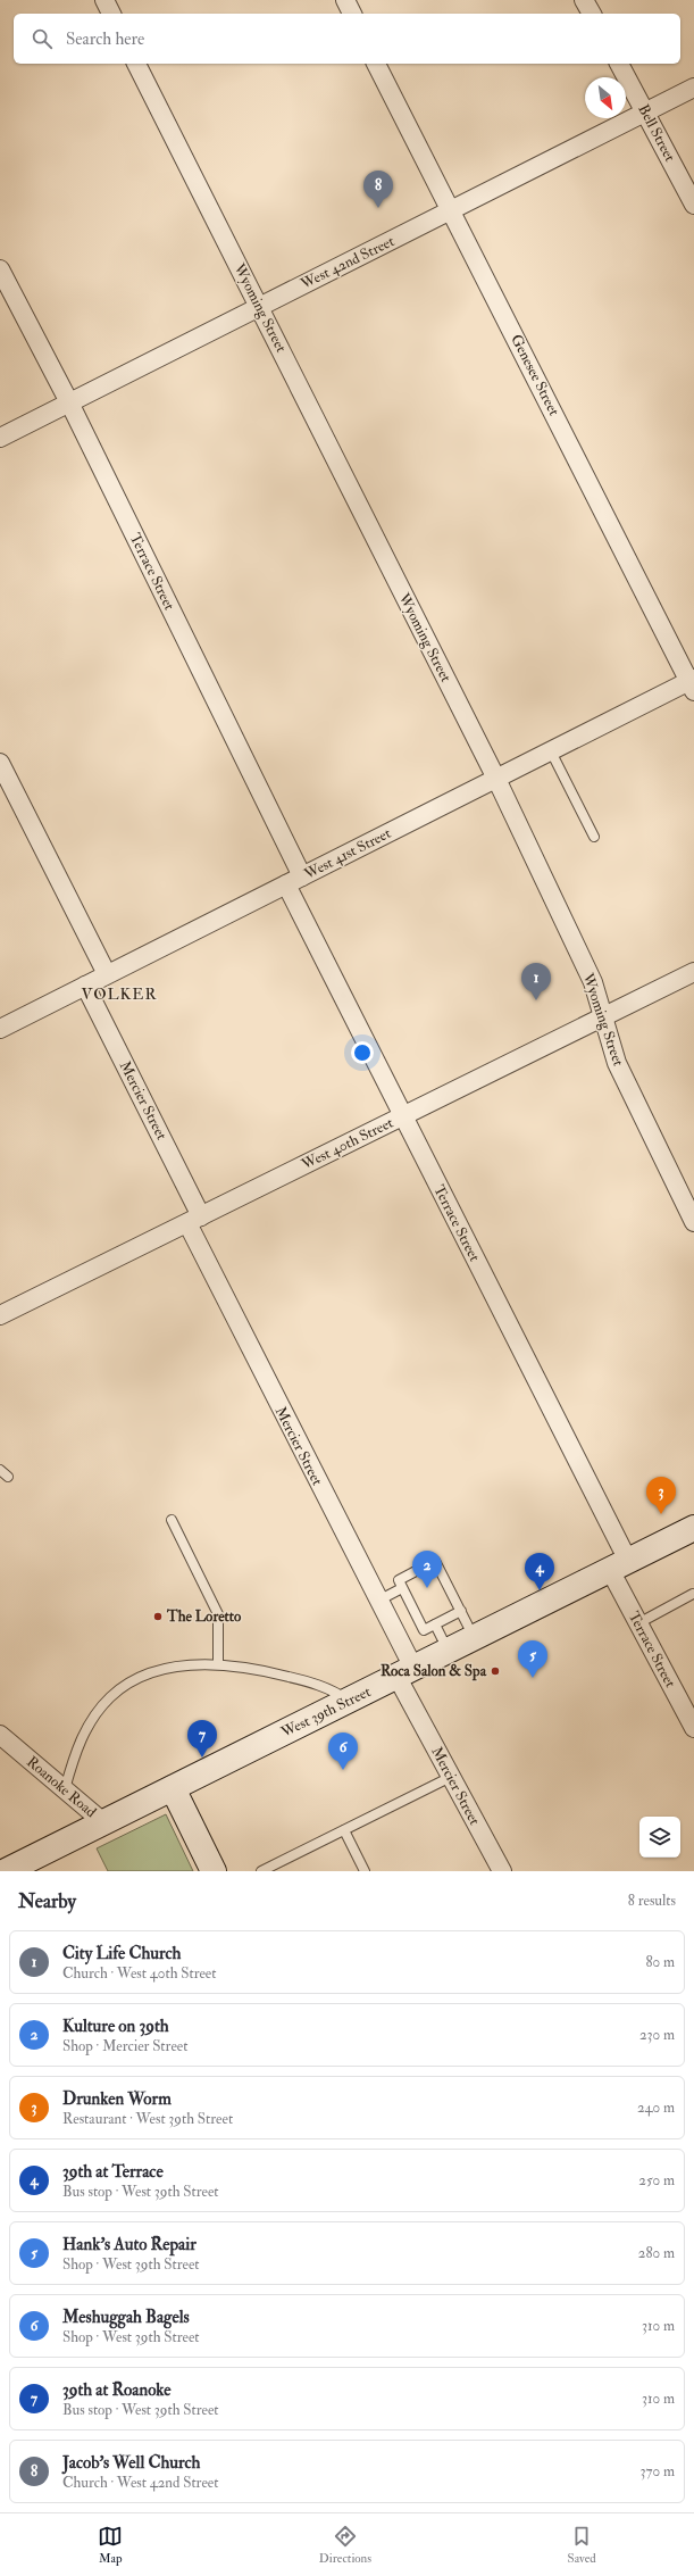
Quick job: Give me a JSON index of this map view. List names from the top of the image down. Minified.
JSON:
{"streets":{"main road":["West 39th Street"],"street":["Bell Street","West 42nd Street","Wyoming Street","Genesee Street","Terrace Street","West 41st Street","Mercier Street","West 40th Street","Roanoke Road"]},"crossings":[["Bell Street","West 42nd Street"],["West 42nd Street","Wyoming Street"],["West 42nd Street","Genesee Street"],["West 42nd Street","Terrace Street"],["Wyoming Street","West 41st Street"],["Wyoming Street","West 40th Street"],["Genesee Street","West 41st Street"],["Terrace Street","West 41st Street"],["Terrace Street","West 40th Street"],["Terrace Street","West 39th Street"],["West 41st Street","Mercier Street"],["Mercier Street","West 40th Street"],["Mercier Street","West 39th Street"],["West 39th Street","Roanoke Road"]],"districts":["VOLKER"],"places":["The Loretto","Roca Salon & Spa"],"north":"bottom right","page":{"search":"Search here","pins":["8","1","3","2","4","5","7","6"],"heading":["Nearby","8 results"],"list":[{"mark":"1","name":"City Life Church","note":"Church · West 40th Street","value":"80 m"},{"mark":"2","name":"Kulture on 39th","note":"Shop · Mercier Street","value":"230 m"},{"mark":"3","name":"Drunken Worm","note":"Restaurant · West 39th Street","value":"240 m"},{"mark":"4","name":"39th at Terrace","note":"Bus stop · West 39th Street","value":"250 m"},{"mark":"5","name":"Hank's Auto Repair","note":"Shop · West 39th Street","value":"280 m"},{"mark":"6","name":"Meshuggah Bagels","note":"Shop · West 39th Street","value":"310 m"},{"mark":"7","name":"39th at Roanoke","note":"Bus stop · West 39th Street","value":"310 m"},{"mark":"8","name":"Jacob's Well Church","note":"Church · West 42nd Street","value":"370 m"}],"nav":["Map","Directions","Saved"]}}
